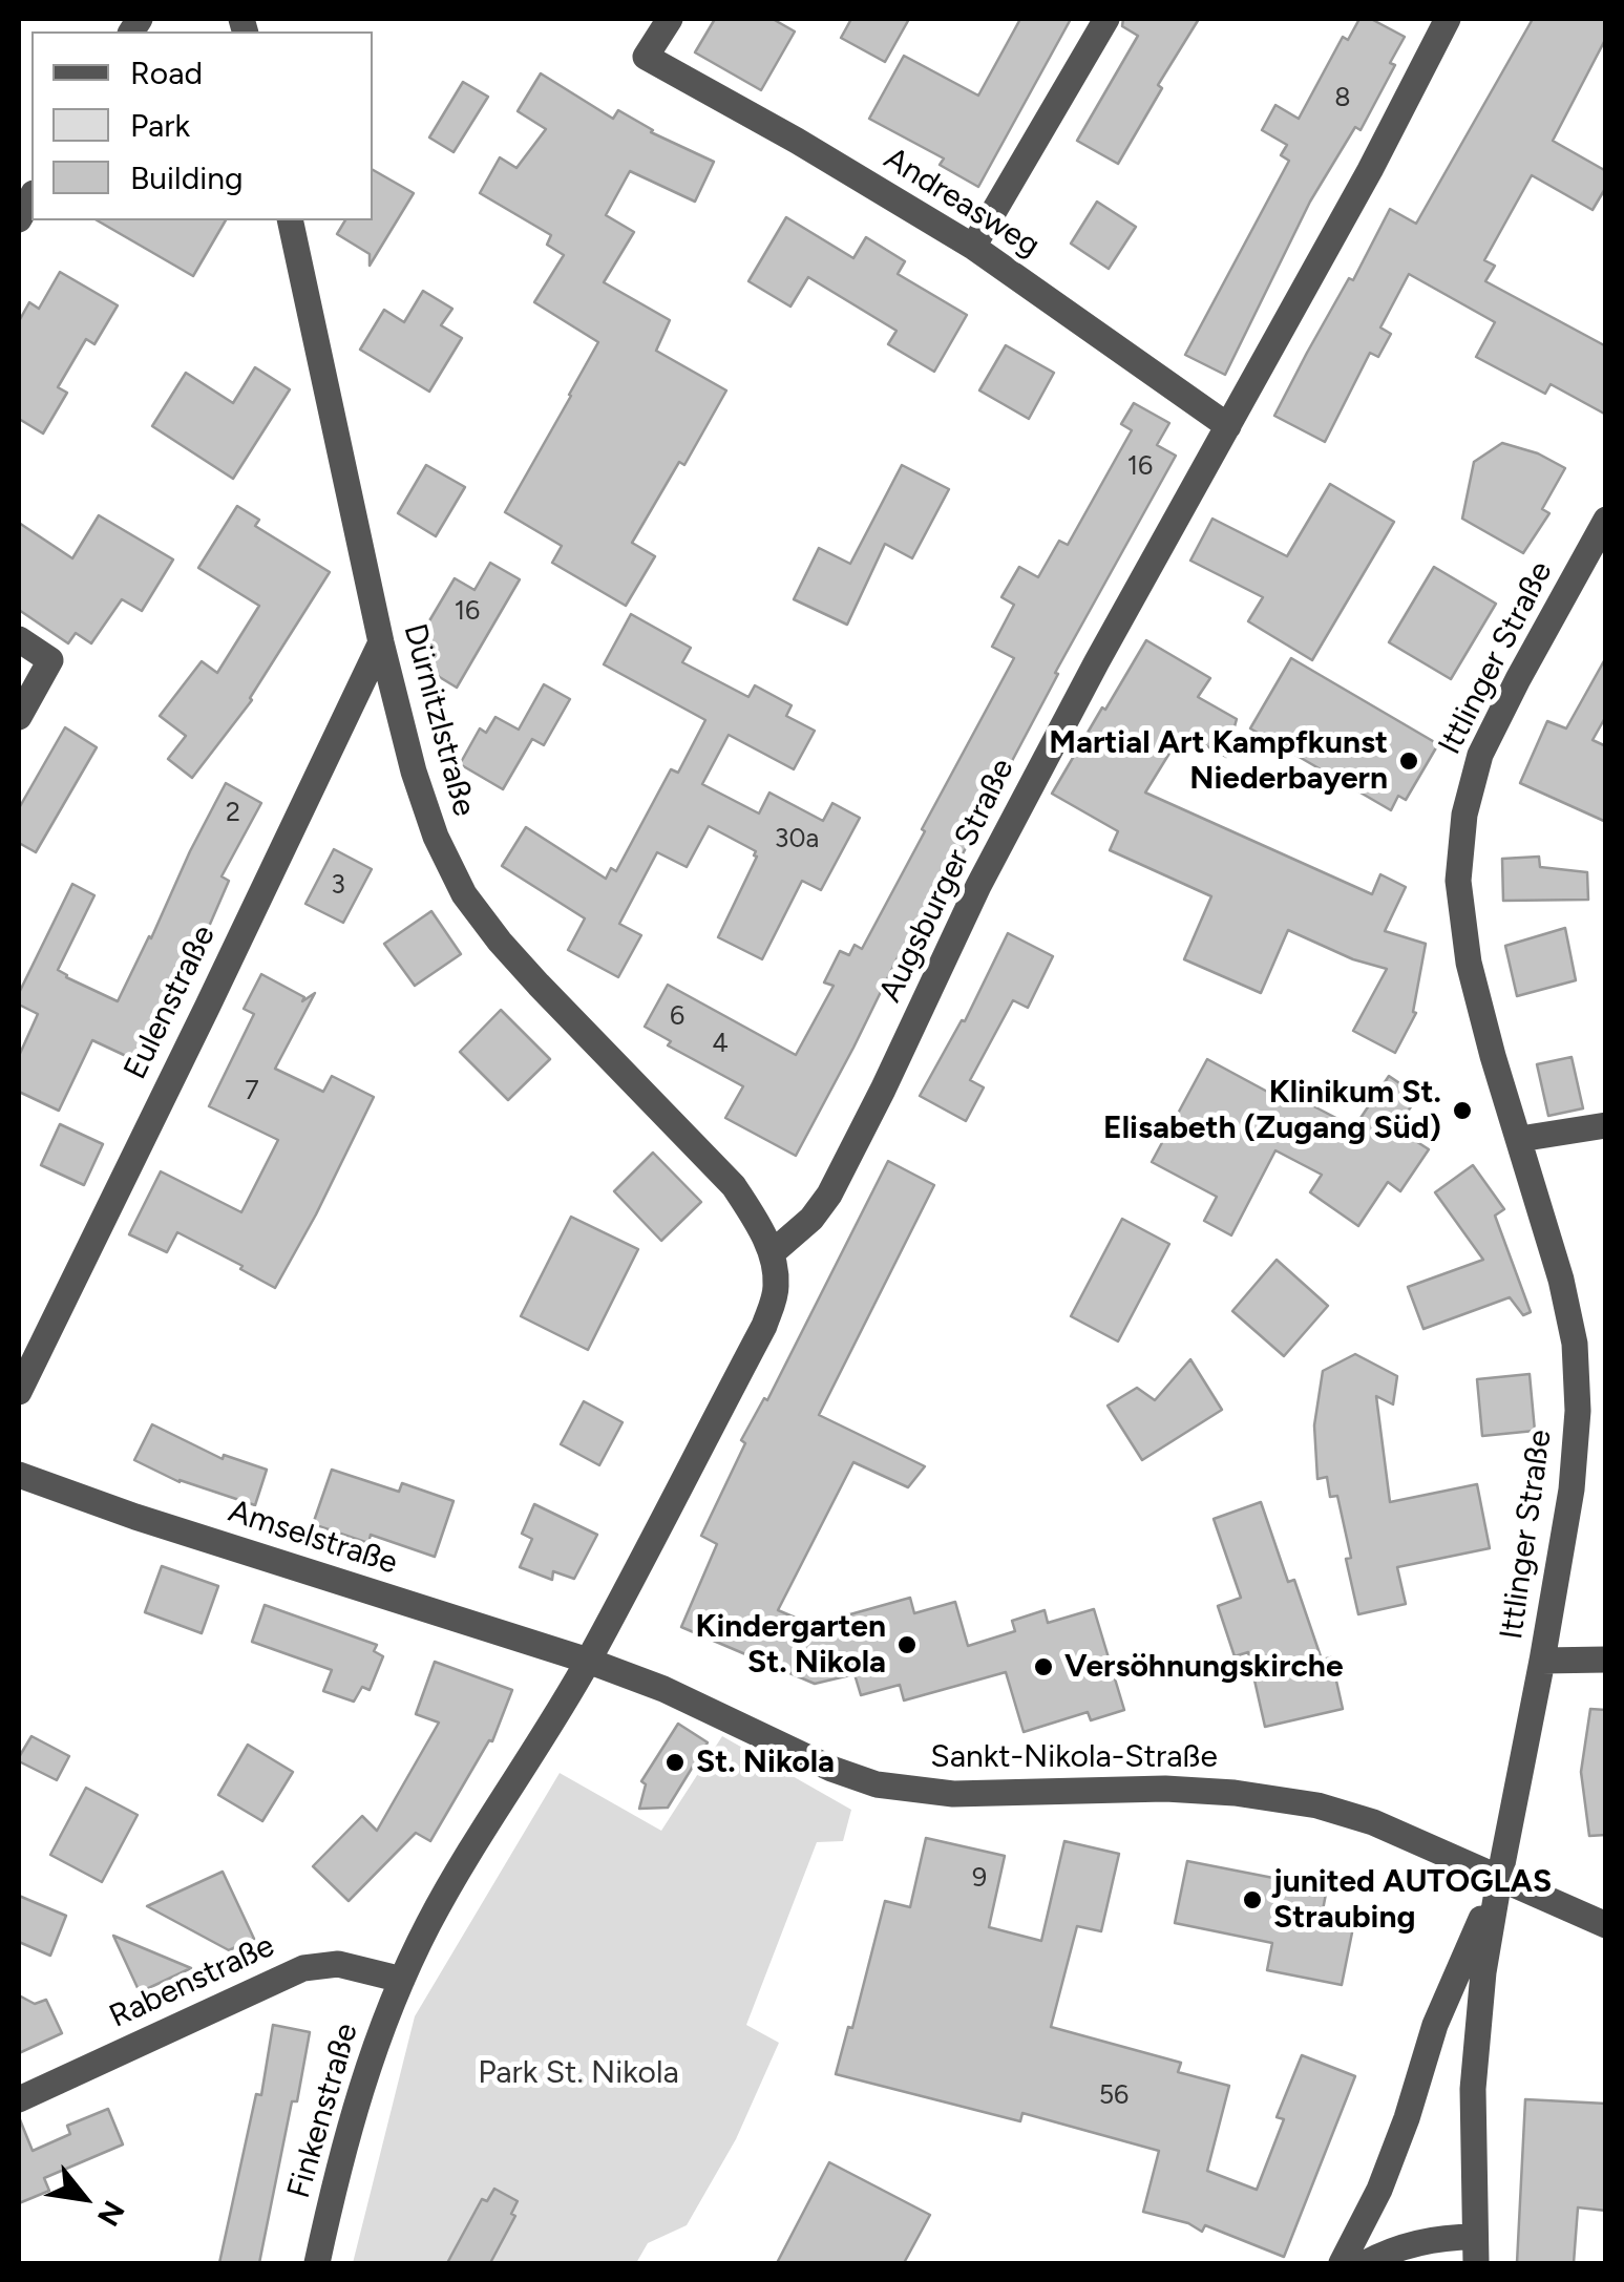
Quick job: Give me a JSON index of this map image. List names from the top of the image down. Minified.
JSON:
{"streets":{"street":["Andreasweg","Ittlinger Straße","Dürnitzlstraße","Augsburger Straße","Eulenstraße","Amselstraße","Sankt-Nikola-Straße","Rabenstraße","Finkenstraße"]},"crossings":[["Andreasweg","Augsburger Straße"],["Ittlinger Straße","Sankt-Nikola-Straße"],["Dürnitzlstraße","Augsburger Straße"],["Dürnitzlstraße","Eulenstraße"],["Amselstraße","Sankt-Nikola-Straße"],["Rabenstraße","Finkenstraße"]],"parks":["Park St. Nikola"],"places":["Martial Art Kampfkunst Niederbayern","Klinikum St. Elisabeth (Zugang Süd)","Kindergarten St. Nikola","Versöhnungskirche","St. Nikola","junited AUTOGLAS Straubing"],"house_numbers":["8","16","16","2","30a","3","6","4","7","9","56"],"legend":["Road","Park","Building"],"north":"bottom right"}
